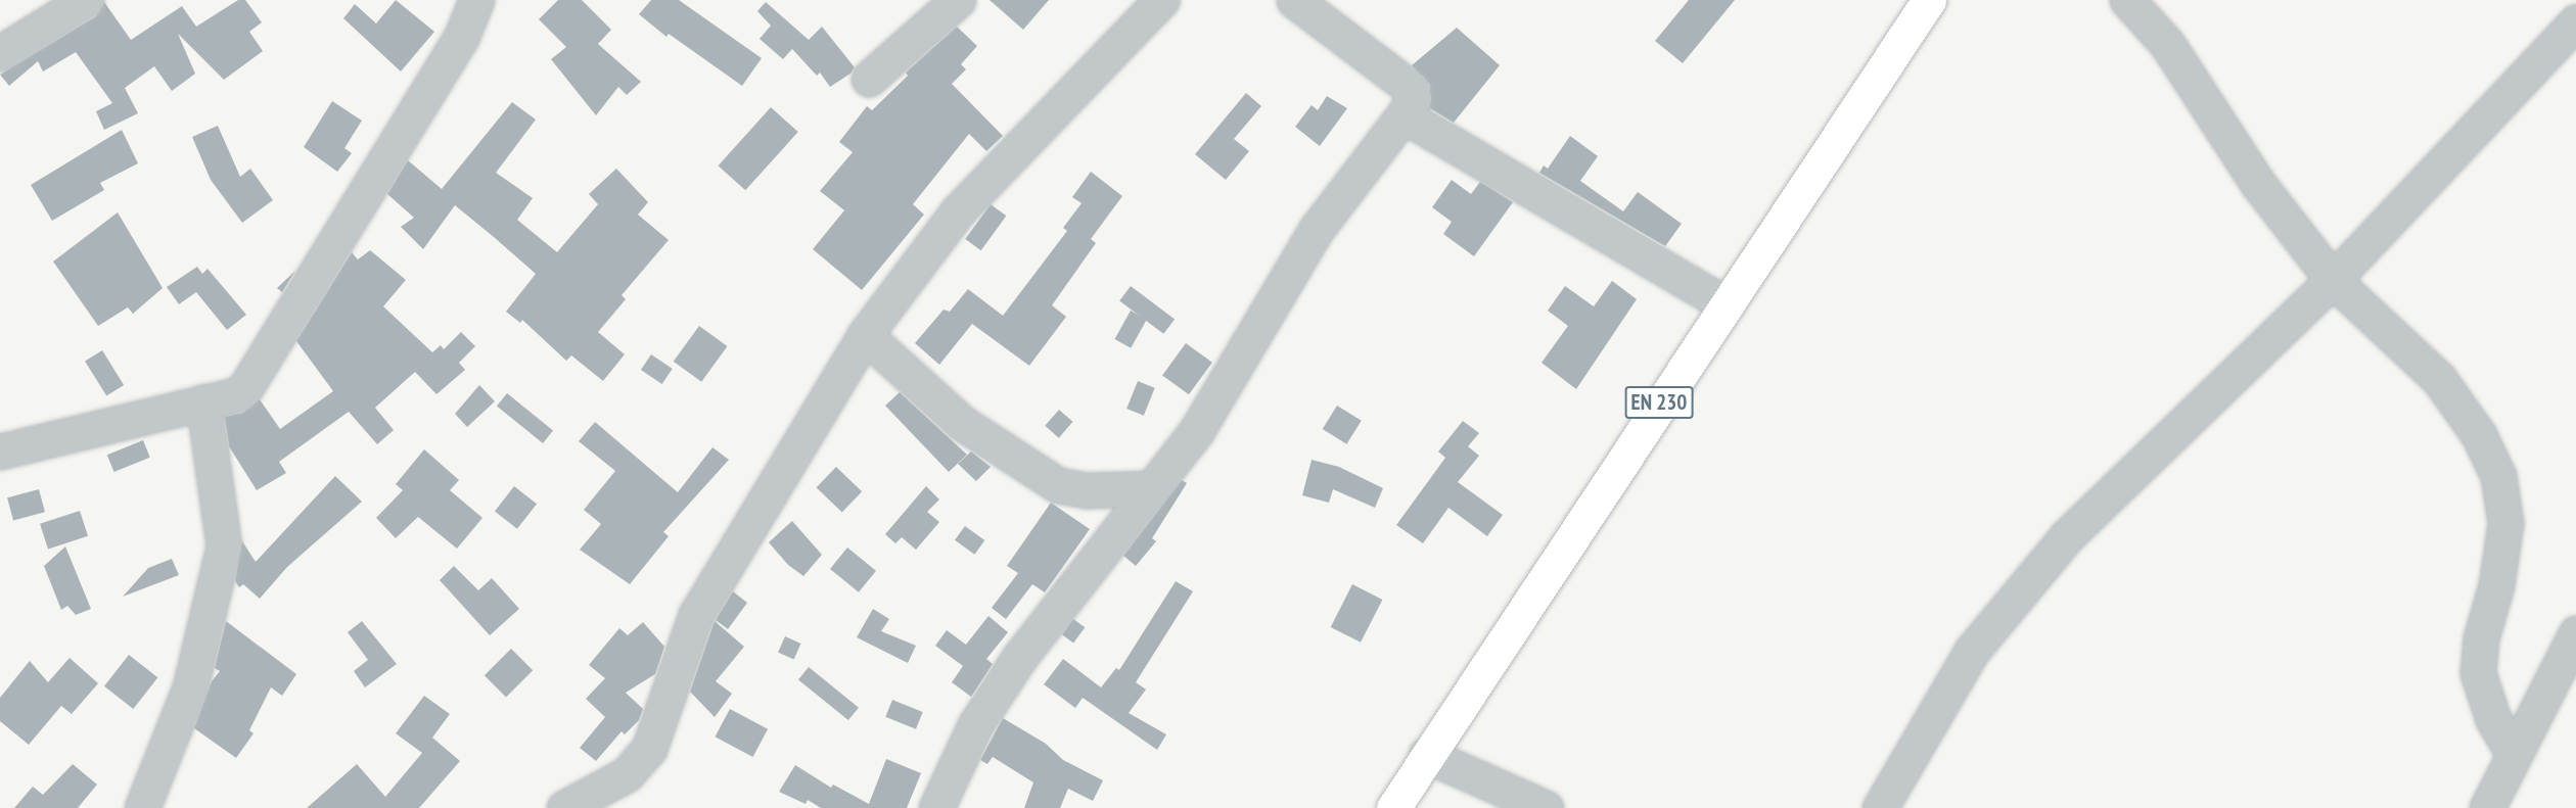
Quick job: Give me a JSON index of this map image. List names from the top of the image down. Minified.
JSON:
{"streets":{"main road":["EN 230"]}}
